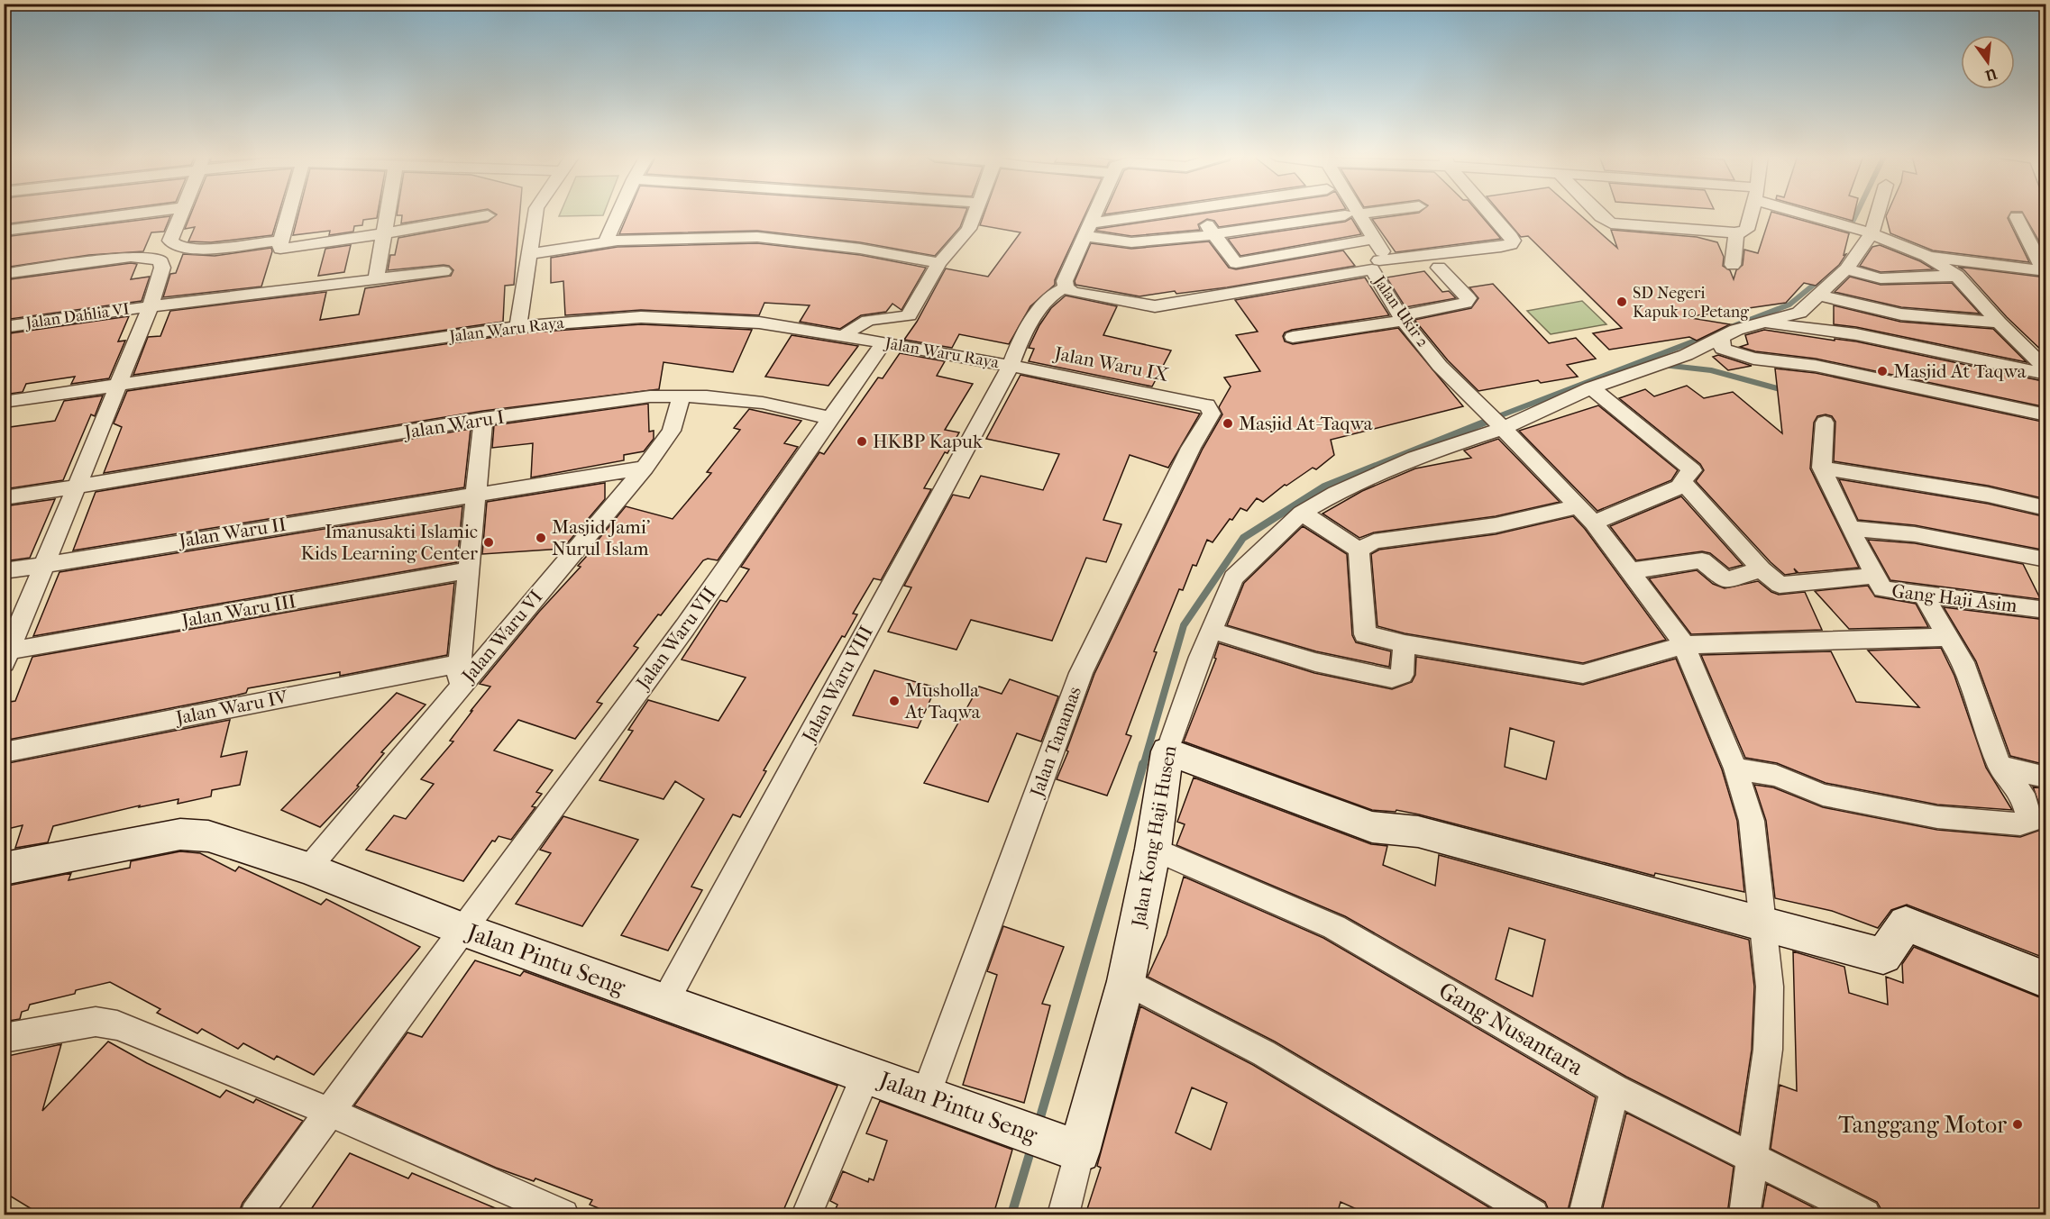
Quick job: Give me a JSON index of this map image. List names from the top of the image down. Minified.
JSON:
{"streets":{"street":["Jalan Ukir 2","Jalan Dahlia VI","Jalan Waru Raya","Jalan Waru IX","Jalan Waru I","Jalan Waru II","Gang Haji Asim","Jalan Waru III","Jalan Waru VI","Jalan Waru VII","Jalan Waru VIII","Jalan Waru IV","Jalan Tanamas","Jalan Kong Haji Husen","Jalan Pintu Seng","Gang Nusantara"]},"crossings":[["Jalan Ukir 2","Jalan Kong Haji Husen"],["Jalan Ukir 2","Gang Nusantara"],["Jalan Waru Raya","Jalan Waru IX"],["Jalan Waru Raya","Jalan Waru VII"],["Jalan Waru Raya","Jalan Waru VIII"],["Jalan Waru IX","Jalan Waru VIII"],["Jalan Waru IX","Jalan Tanamas"],["Jalan Waru I","Jalan Waru VI"],["Jalan Waru I","Jalan Waru VII"],["Jalan Waru II","Jalan Waru VI"],["Jalan Waru VI","Jalan Pintu Seng"],["Jalan Waru VII","Jalan Pintu Seng"],["Jalan Waru VIII","Jalan Pintu Seng"],["Jalan Tanamas","Jalan Pintu Seng"],["Jalan Kong Haji Husen","Jalan Pintu Seng"],["Jalan Kong Haji Husen","Gang Nusantara"]],"places":["SD Negeri Kapuk 10 Petang","Masjid At Taqwa","Masjid At-Taqwa","HKBP Kapuk","Masjid Jami' Nurul Islam","Imanusakti Islamic Kids Learning Center","Musholla At Taqwa","Tanggang Motor"],"north":"bottom"}
